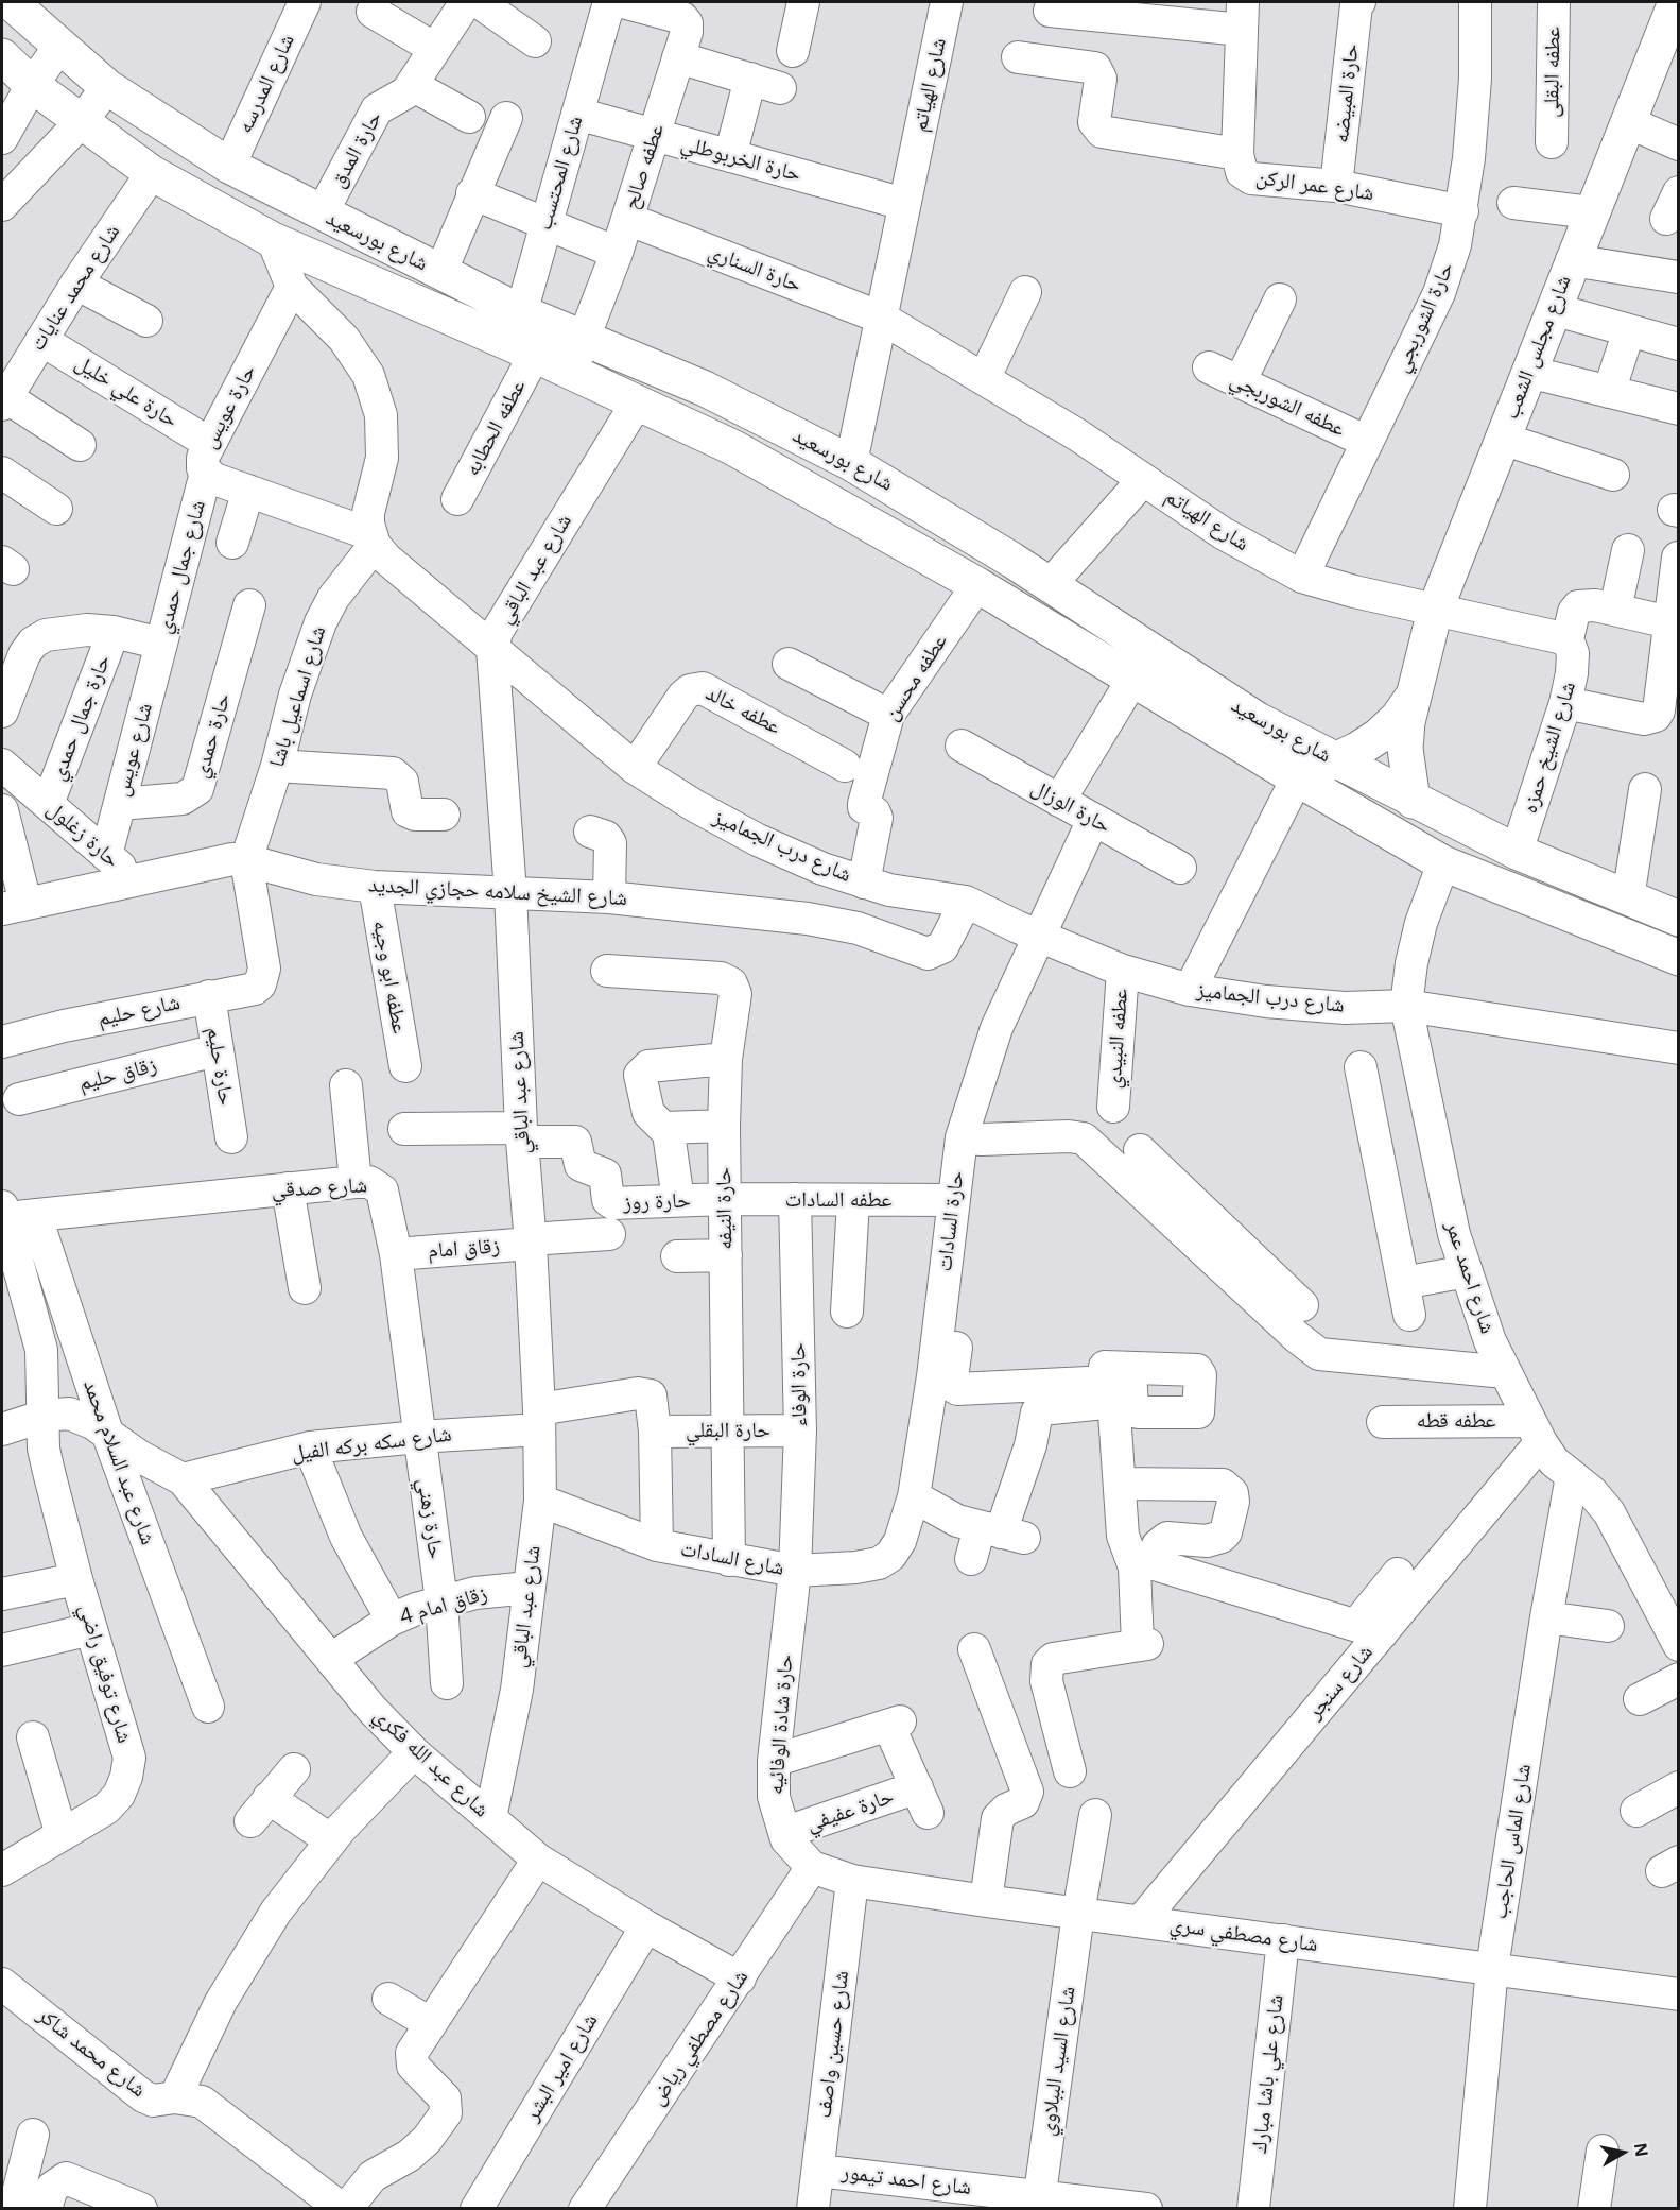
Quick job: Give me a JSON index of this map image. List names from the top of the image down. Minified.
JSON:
{"streets":{"main road":["شارع بورسعيد","شارع مجلس الشعب"],"street":["عطفه البقلى","شارع المدرسه","شارع الهياتم","حارة المبيضه","حارة المدق","حارة الخربوطلي","عطفه صالح","شارع المحتسب","شارع عمر الركن","حارة السناري","شارع محمد عنايات","حارة الشوربجي","حارة علي خليل","عطفه الشوربجي","حارة عويس","عطفه الحطابه","شارع جمال حمدي","شارع عبد الباقي","عطفه محسن","شارع اسماعيل باشا","عطفه خالد","حارة جمال حمدي","حارة حمدي","شارع الشيخ حمزه","شارع عويس","حارة الوزال","حارة زغلول","شارع درب الجماميز","شارع الشيخ سلامه حجازي الجديد","عطفه ابو وجيه","شارع حليم","عطفه النبيدي","حارة حليم","زقاق حليم","شارع صدقي","عطفه السادات","حارة روز","حارة النيفه","حارة السادات","زقاق امام","شارع احمد عمر","حارة الوفاء","عطفه قطه","حارة البقلي","شارع سكه بركه الفيل","شارع عبد السلام محمد","حارة زهني","شارع السادات","زقاق امام 4","شارع توفيق راضي","شارع سنجر","حارة شادة الوفائيه","شارع عبد الله فكري","حارة عفيفي","شارع الماس الحاجب","شارع مصطفي سري","شارع مصطفي رياض","شارع حسين واصف","شارع محمد شاكر","شارع السيد الببلاوي","شارع امير البشر","شارع علي باشا مبارك","شارع احمد تيمور"]},"crossings":[["شارع المدرسه","شارع بورسعيد"],["شارع الهياتم","حارة الخربوطلي"],["شارع الهياتم","شارع بورسعيد"],["شارع الهياتم","حارة السناري"],["شارع الهياتم","حارة الشوربجي"],["شارع الهياتم","شارع مجلس الشعب"],["شارع الهياتم","شارع الشيخ حمزه"],["حارة المبيضه","شارع عمر الركن"],["حارة المدق","شارع بورسعيد"],["حارة الخربوطلي","عطفه صالح"],["حارة الخربوطلي","شارع المحتسب"],["عطفه صالح","شارع بورسعيد"],["عطفه صالح","حارة السناري"],["شارع المحتسب","شارع بورسعيد"],["شارع المحتسب","عطفه الحطابه"],["شارع عمر الركن","حارة الشوربجي"],["شارع بورسعيد","شارع محمد عنايات"],["شارع بورسعيد","شارع مجلس الشعب"],["شارع بورسعيد","عطفه الحطابه"],["شارع بورسعيد","شارع عبد الباقي"],["شارع بورسعيد","عطفه محسن"],["شارع بورسعيد","شارع الشيخ حمزه"],["شارع بورسعيد","شارع احمد عمر"],["شارع محمد عنايات","حارة علي خليل"],["حارة الشوربجي","عطفه الشوربجي"],["حارة علي خليل","حارة عويس"],["حارة علي خليل","شارع جمال حمدي"],["حارة عويس","شارع جمال حمدي"],["حارة عويس","شارع اسماعيل باشا"],["حارة عويس","شارع درب الجماميز"],["شارع جمال حمدي","حارة جمال حمدي"],["شارع جمال حمدي","شارع عويس"],["شارع عبد الباقي","شارع درب الجماميز"],["شارع عبد الباقي","شارع الشيخ سلامه حجازي الجديد"],["شارع عبد الباقي","حارة روز"],["شارع عبد الباقي","زقاق امام"],["شارع عبد الباقي","شارع سكه بركه الفيل"],["شارع عبد الباقي","شارع السادات"],["شارع عبد الباقي","زقاق امام 4"],["شارع عبد الباقي","شارع عبد الله فكري"],["عطفه محسن","شارع درب الجماميز"],["شارع اسماعيل باشا","شارع درب الجماميز"],["شارع اسماعيل باشا","شارع الشيخ سلامه حجازي الجديد"],["شارع اسماعيل باشا","شارع حليم"],["عطفه خالد","شارع درب الجماميز"],["حارة جمال حمدي","حارة زغلول"],["حارة حمدي","شارع عويس"],["شارع عويس","حارة زغلول"],["حارة الوزال","حارة السادات"],["حارة زغلول","شارع الشيخ سلامه حجازي الجديد"],["شارع درب الجماميز","شارع الشيخ سلامه حجازي الجديد"],["شارع درب الجماميز","عطفه النبيدي"],["شارع درب الجماميز","حارة السادات"],["شارع درب الجماميز","شارع احمد عمر"],["شارع الشيخ سلامه حجازي الجديد","عطفه ابو وجيه"],["شارع الشيخ سلامه حجازي الجديد","شارع حليم"],["شارع حليم","حارة حليم"],["حارة حليم","زقاق حليم"],["شارع صدقي","زقاق امام"],["شارع صدقي","شارع سكه بركه الفيل"],["شارع صدقي","شارع عبد السلام محمد"],["شارع صدقي","حارة زهني"],["شارع صدقي","شارع توفيق راضي"],["عطفه السادات","حارة روز"],["عطفه السادات","حارة النيفه"],["عطفه السادات","حارة السادات"],["عطفه السادات","حارة الوفاء"],["حارة روز","حارة النيفه"],["حارة النيفه","حارة البقلي"],["حارة النيفه","شارع السادات"],["حارة السادات","شارع السادات"],["شارع احمد عمر","عطفه قطه"],["شارع احمد عمر","شارع سنجر"],["شارع احمد عمر","شارع الماس الحاجب"],["حارة الوفاء","حارة البقلي"],["حارة الوفاء","شارع السادات"],["حارة الوفاء","حارة شادة الوفائيه"],["عطفه قطه","شارع سنجر"],["حارة البقلي","شارع سكه بركه الفيل"],["شارع سكه بركه الفيل","حارة زهني"],["شارع سكه بركه الفيل","شارع عبد الله فكري"],["شارع عبد السلام محمد","شارع توفيق راضي"],["حارة زهني","زقاق امام 4"],["شارع السادات","حارة شادة الوفائيه"],["زقاق امام 4","شارع عبد الله فكري"],["شارع سنجر","شارع مصطفي سري"],["حارة شادة الوفائيه","حارة عفيفي"],["حارة شادة الوفائيه","شارع مصطفي سري"],["حارة شادة الوفائيه","شارع مصطفي رياض"],["شارع عبد الله فكري","شارع مصطفي رياض"],["شارع عبد الله فكري","شارع امير البشر"],["شارع الماس الحاجب","شارع مصطفي سري"],["شارع مصطفي سري","شارع مصطفي رياض"],["شارع مصطفي سري","شارع حسين واصف"],["شارع مصطفي سري","شارع السيد الببلاوي"],["شارع مصطفي سري","شارع علي باشا مبارك"],["شارع حسين واصف","شارع احمد تيمور"],["شارع السيد الببلاوي","شارع احمد تيمور"]],"north":"right"}
